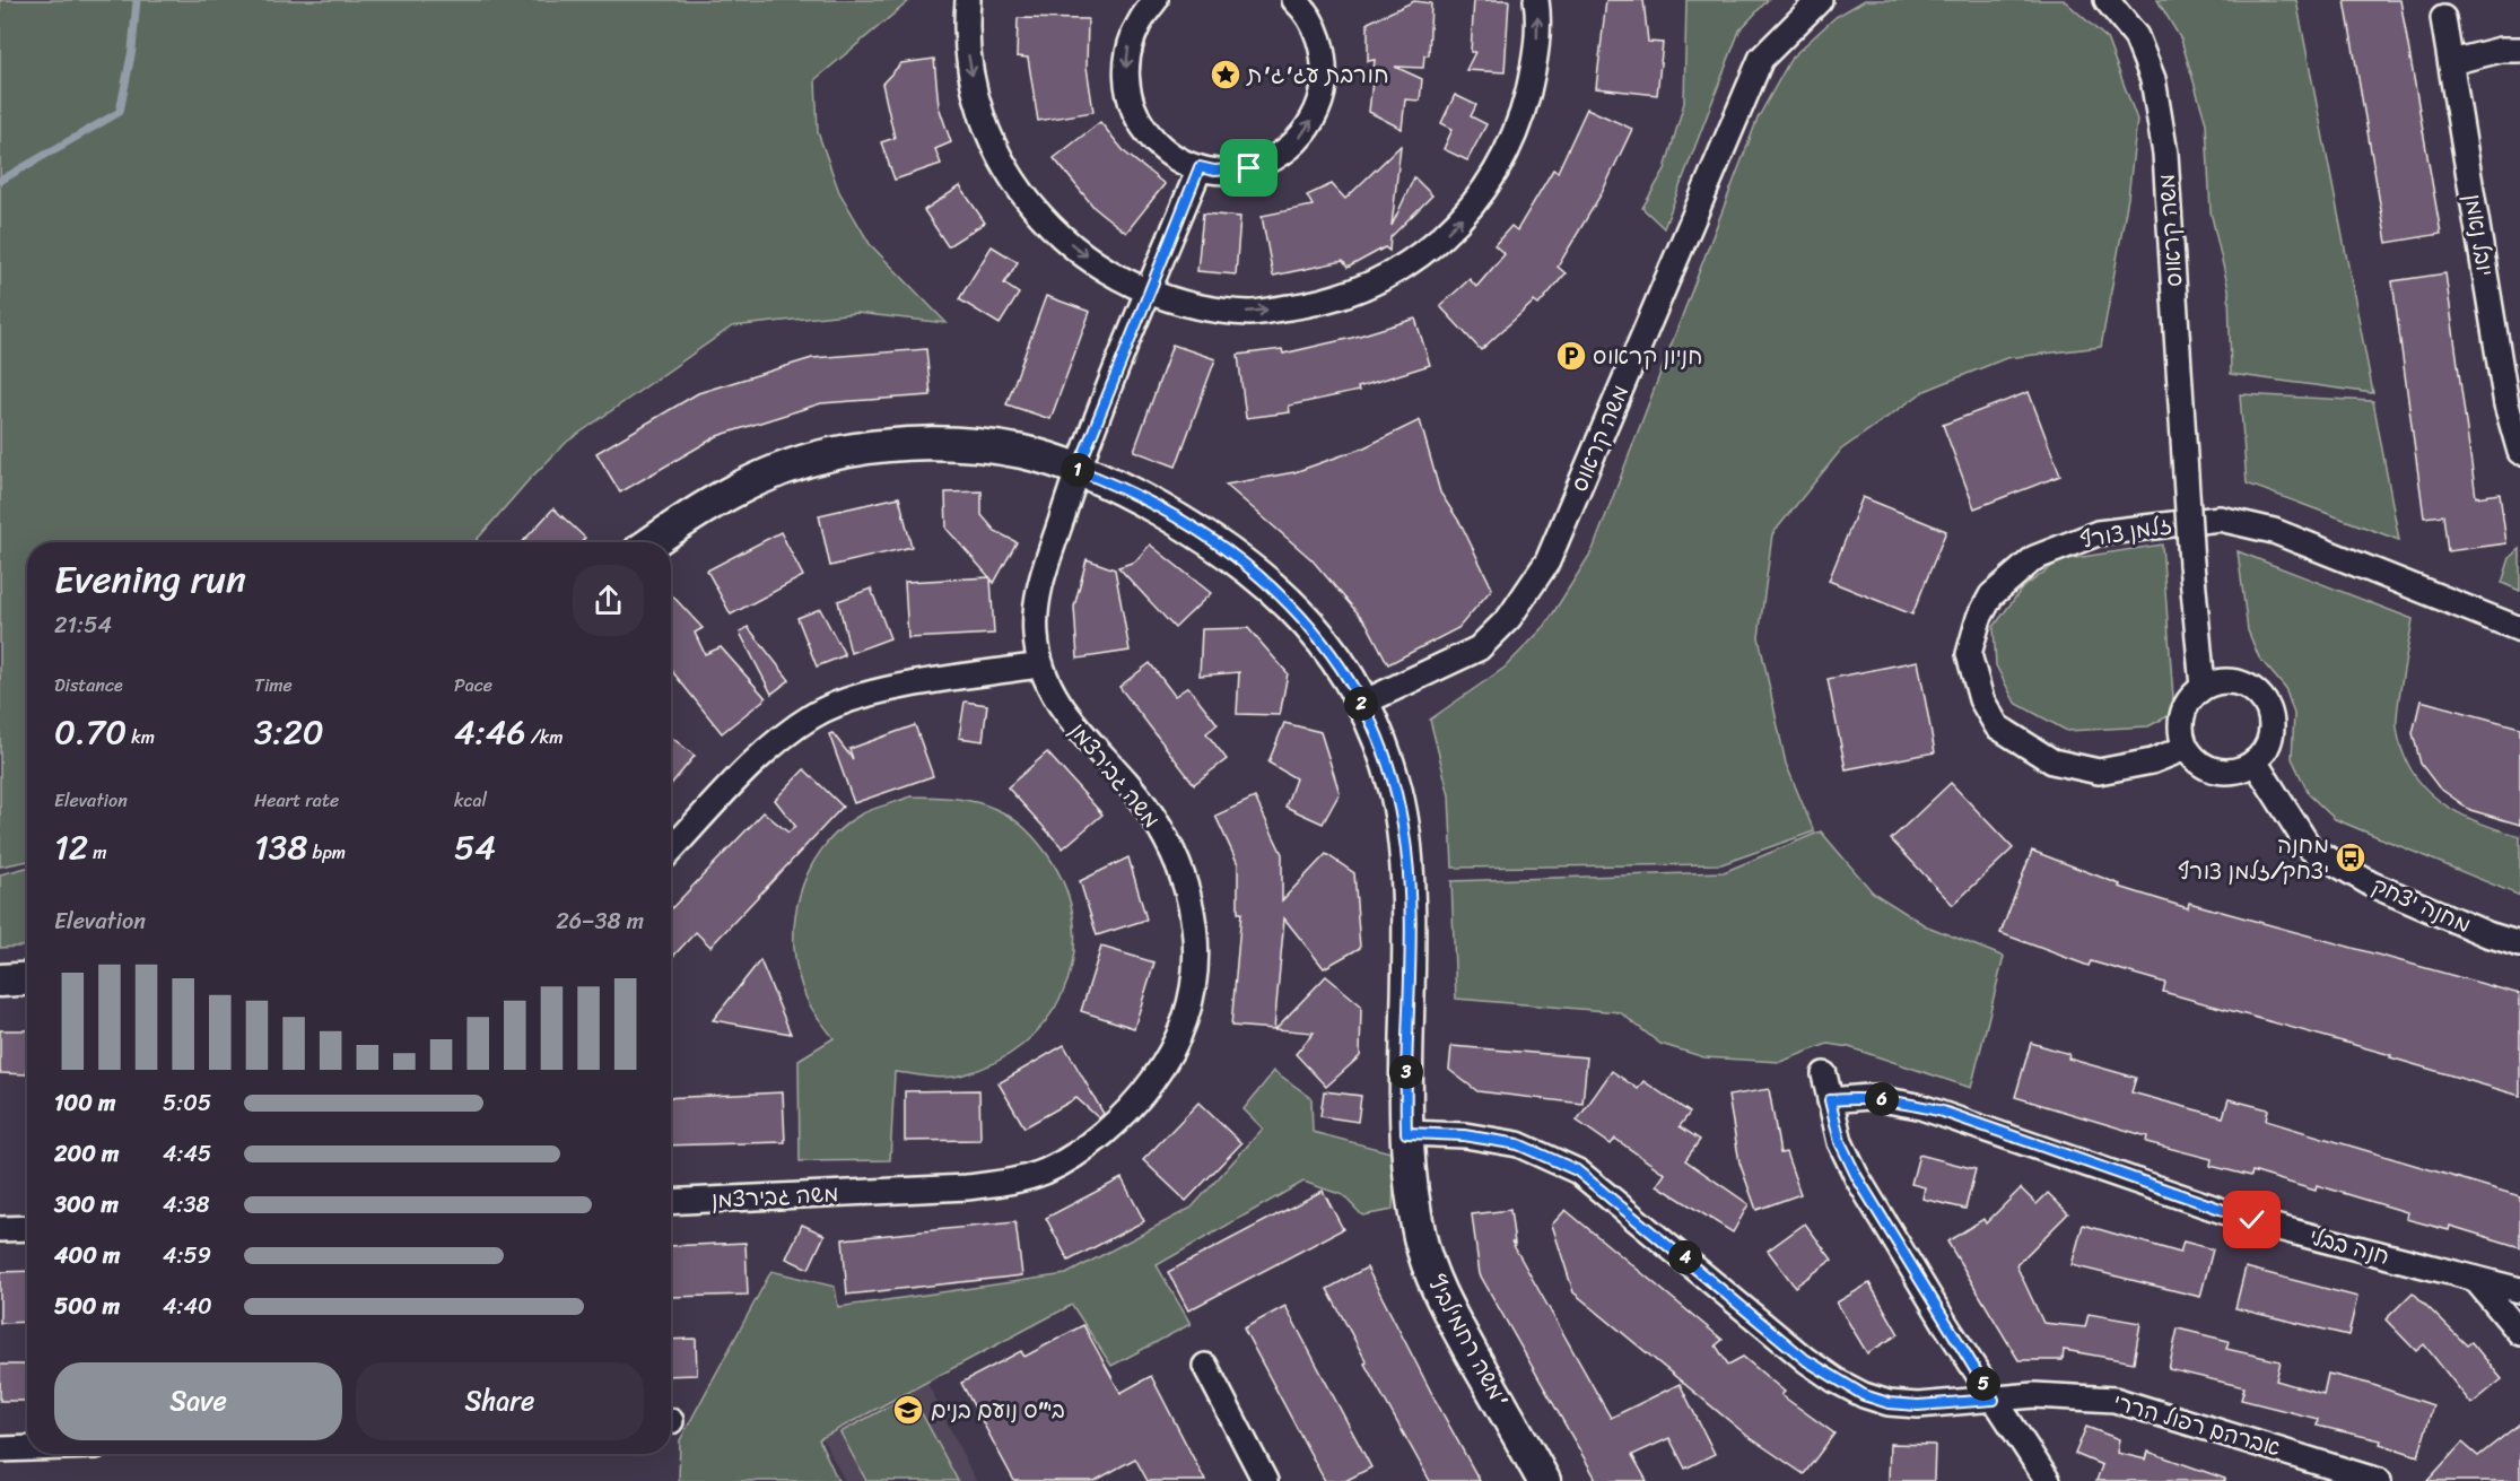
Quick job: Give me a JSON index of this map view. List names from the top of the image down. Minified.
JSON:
{"streets":{"street":["משה קראוס","יובל נאמן","זלמן צורף","משה גבירצמן","מחנה יצחק","חנה בבלי","משה רחמילביץ'","אברהם רפול הררי"]},"crossings":[["משה קראוס","זלמן צורף"],["משה קראוס","מחנה יצחק"],["משה קראוס","משה רחמילביץ'"],["זלמן צורף","מחנה יצחק"],["משה גבירצמן","משה רחמילביץ'"],["משה רחמילביץ'","אברהם רפול הררי"]],"places":{"place":["חורבת עג'ג'ת"],"parking":["חניון קראוס"],"bus stop":["מחנה יצחק/זלמן צורף"],"school or university":["בי\"ס נועם בנים"]},"page":{"pins":["1","2","3","6","4","5"],"heading":["Evening run","21:54"],"stats":[["Distance","0.70 km"],["Time","3:20"],["Pace","4:46 /km"],["Elevation","12 m"],["Heart rate","138 bpm"],["kcal","54"]],"chart":["Elevation","26–38 m"],"list":[{"name":"100 m","note":"5:05"},{"name":"200 m","note":"4:45"},{"name":"300 m","note":"4:38"},{"name":"400 m","note":"4:59"},{"name":"500 m","note":"4:40"}],"buttons":["Save","Share"]}}
